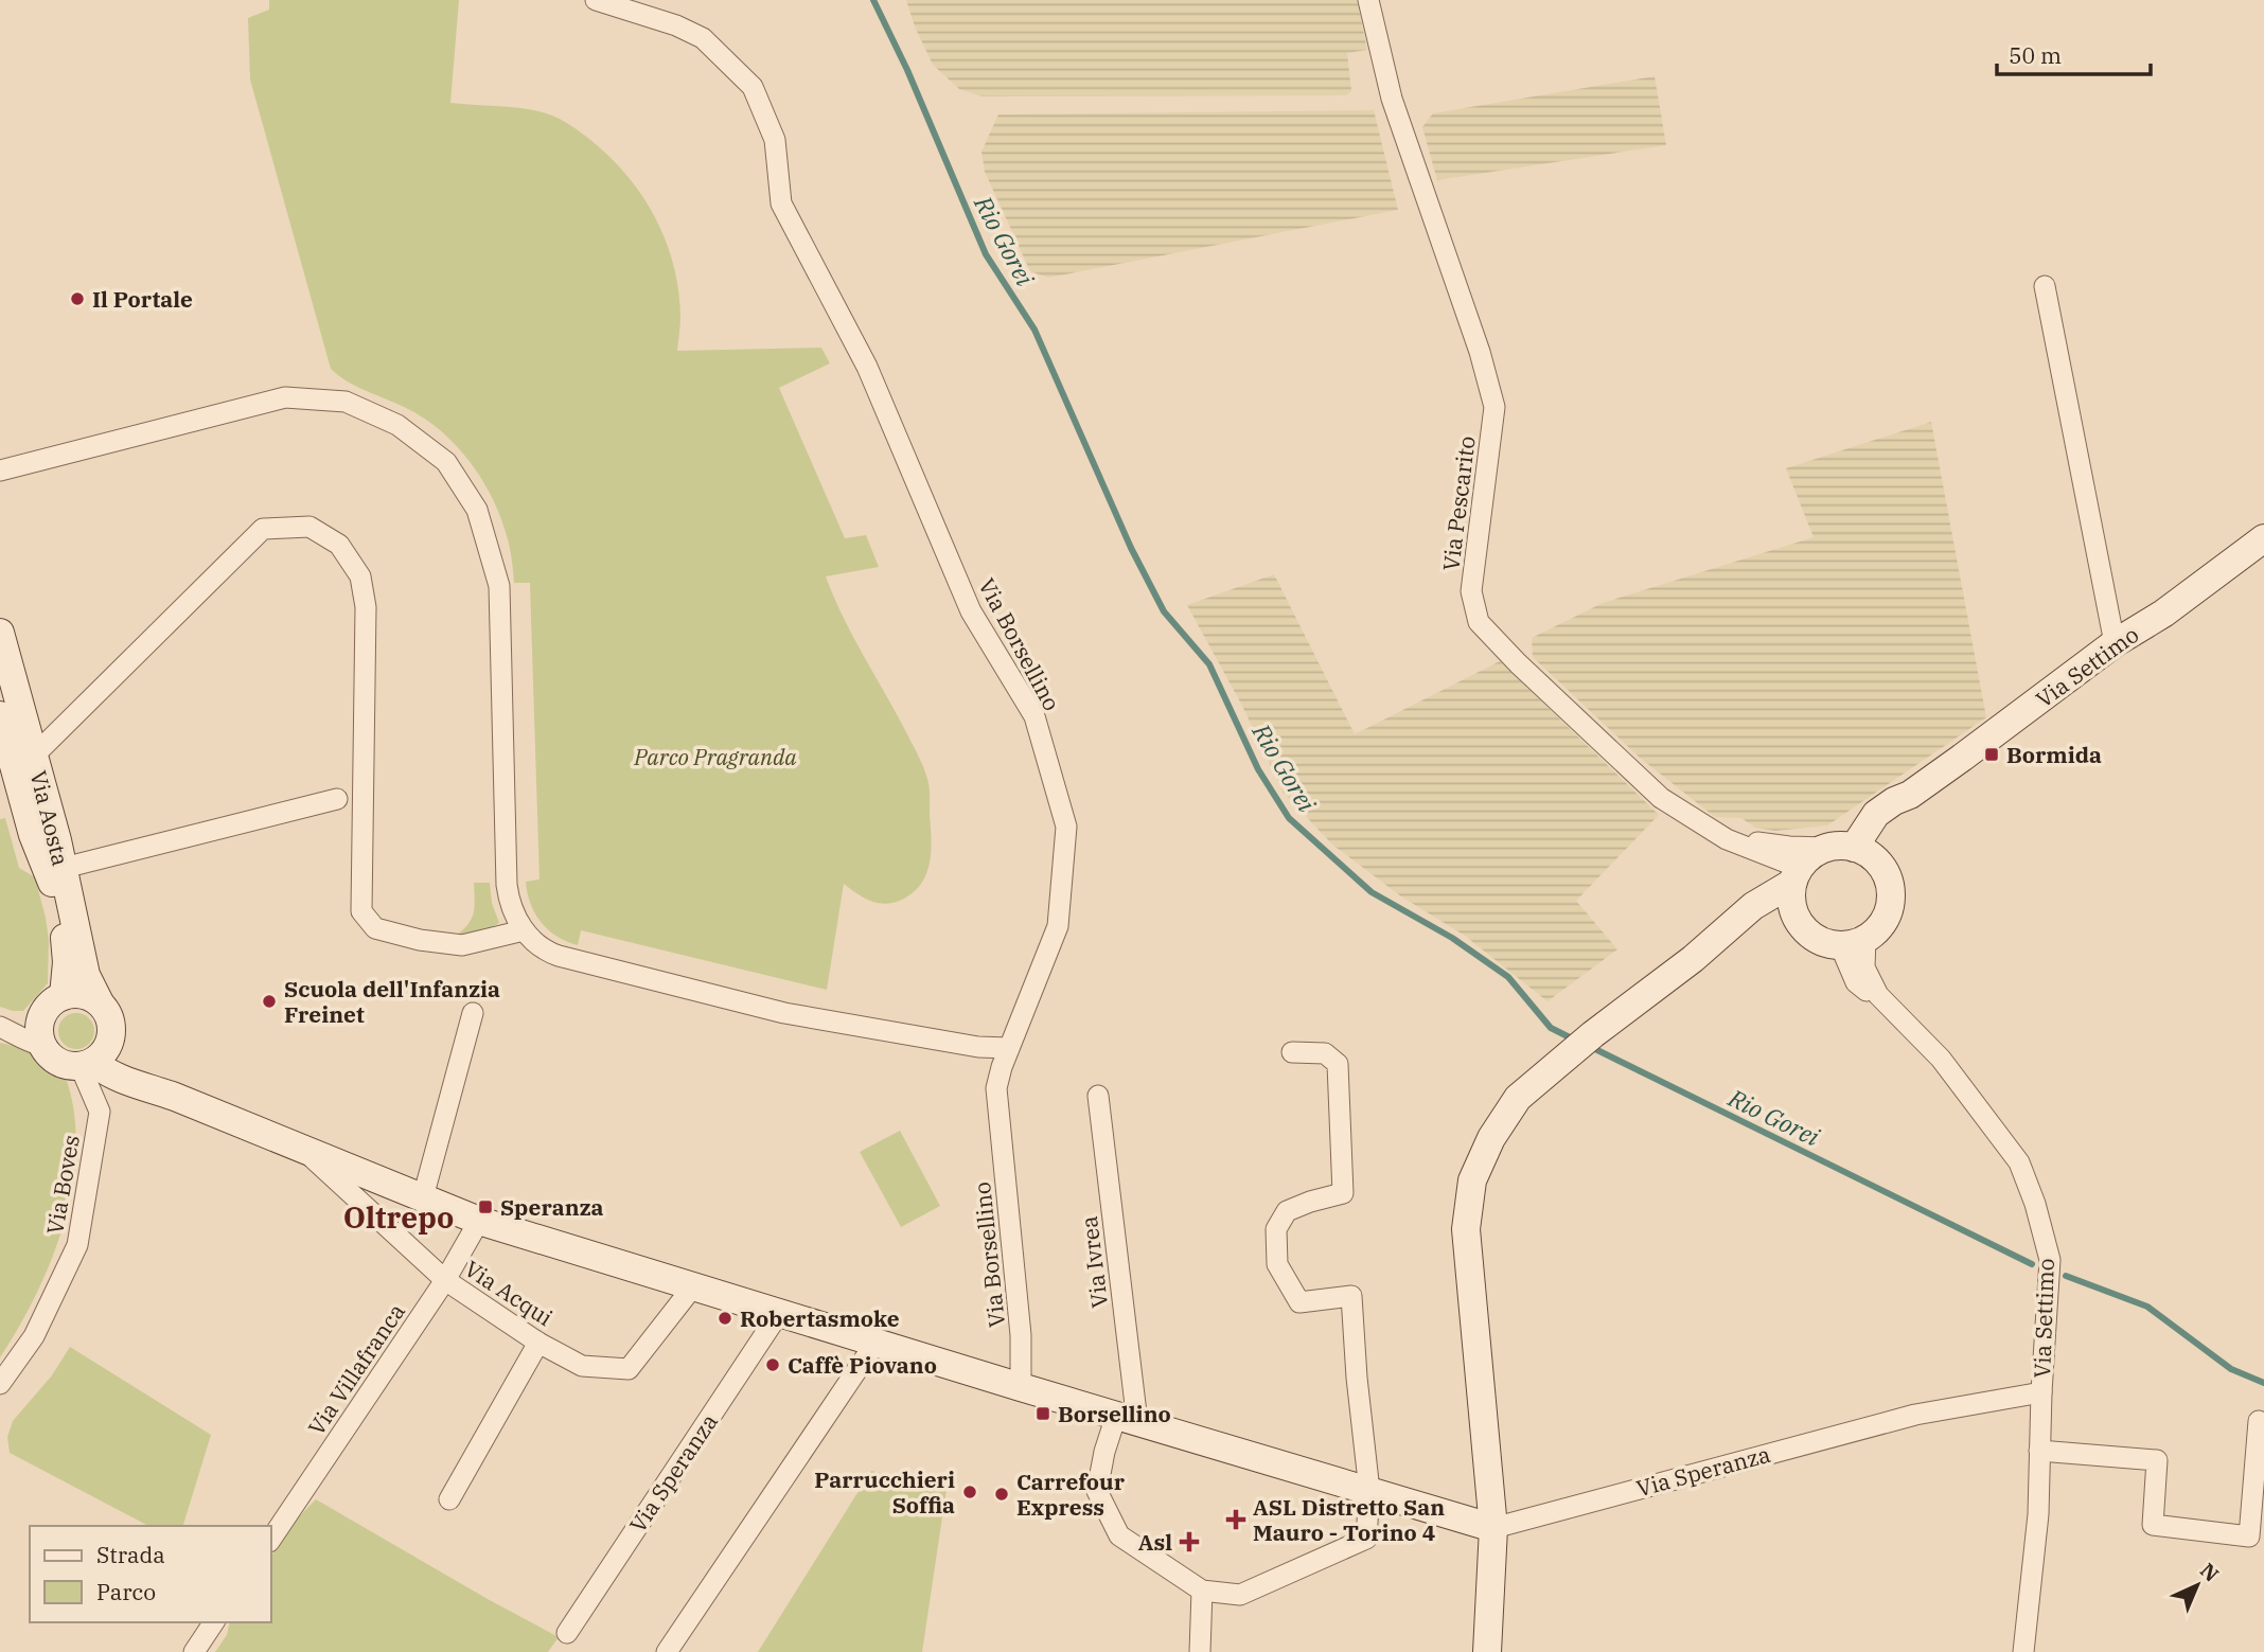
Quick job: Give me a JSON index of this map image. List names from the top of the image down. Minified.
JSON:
{"streets":{"street":["Via Pescarito","Via Borsellino","Via Settimo","Via Aosta","Via Boves","Via Ivrea","Via Acqui","Via Villafranca","Via Speranza"]},"crossings":[["Via Pescarito","Via Settimo"],["Via Settimo","Via Speranza"],["Via Aosta","Via Boves"],["Via Acqui","Via Villafranca"]],"districts":["Oltrepo"],"water":["Rio Gorei"],"parks":["Parco Pragranda"],"places":{"other":["Il Portale","Scuola dell'Infanzia Freinet","Robertasmoke","Caffè Piovano","Parrucchieri Soffia","Carrefour Express"],"transit":["Bormida","Speranza","Borsellino"],"health":["ASL Distretto San Mauro - Torino 4","Asl"]},"legend":["Strada","Parco"],"scale_bar":"50 m","north":"top right"}
